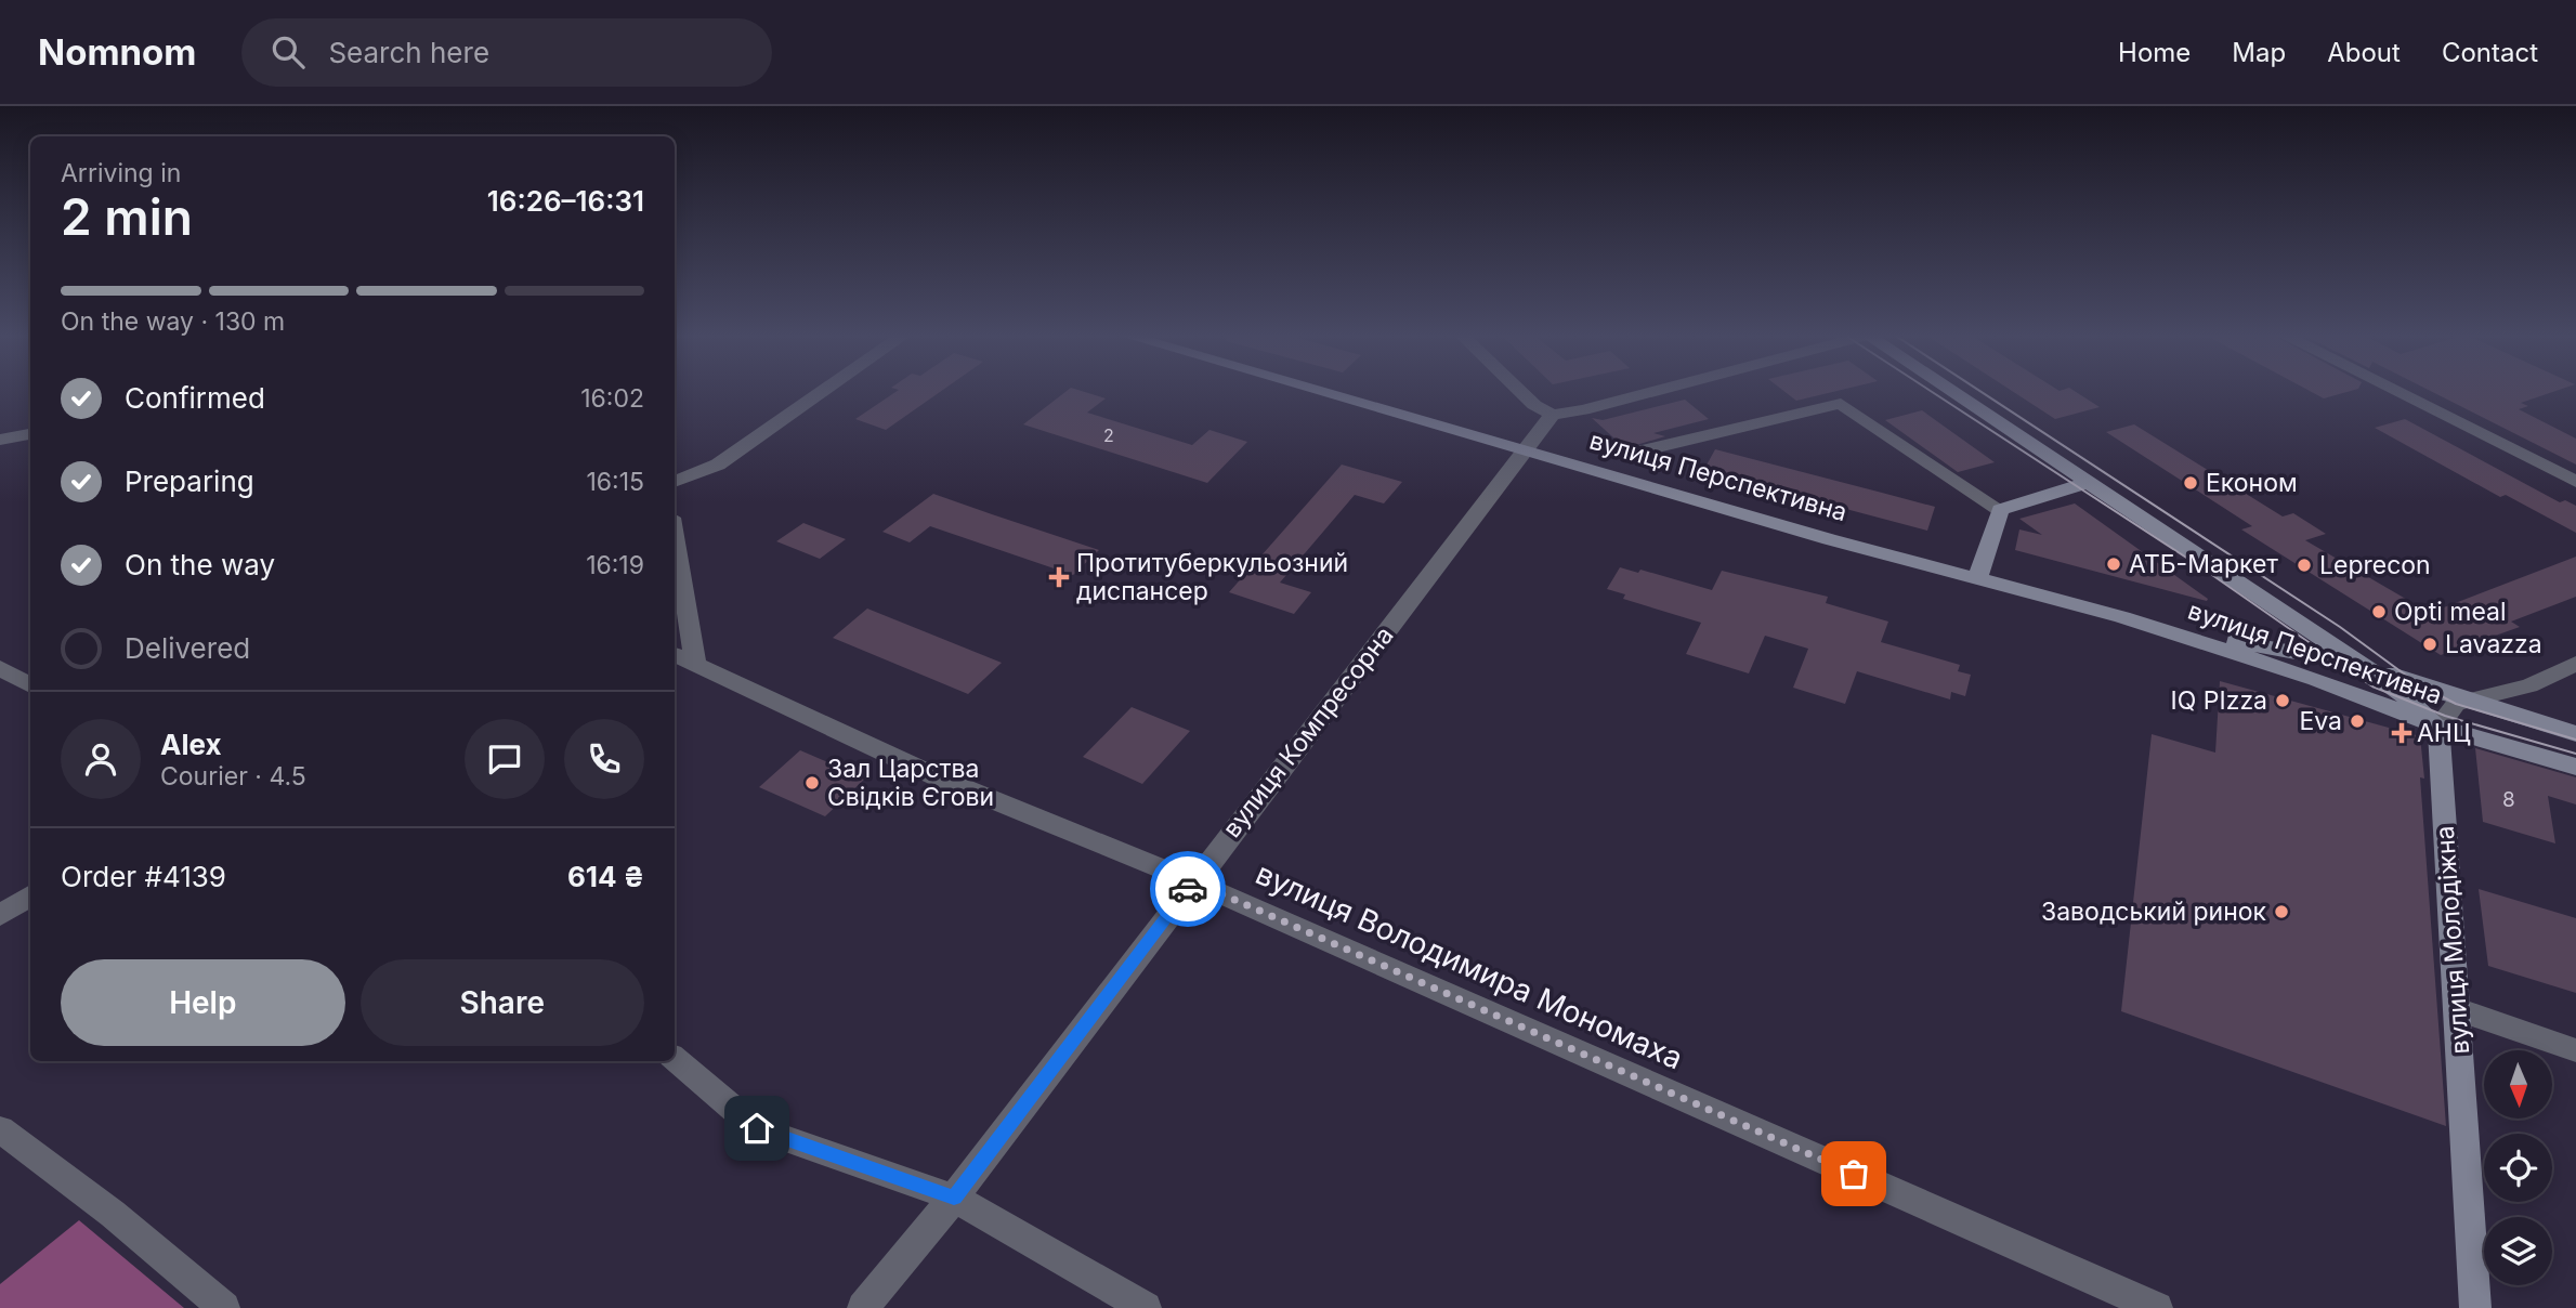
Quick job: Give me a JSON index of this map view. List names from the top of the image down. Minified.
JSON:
{"streets":{"street":["вулиця Перспективна","вулиця Компресорна","вулиця Молодіжна","вулиця Володимира Мономаха"]},"crossings":[["вулиця Перспективна","вулиця Компресорна"],["вулиця Перспективна","вулиця Молодіжна"],["вулиця Компресорна","вулиця Володимира Мономаха"]],"places":{"other":["Економ","АТБ-Маркет","Leprecon","Opti meal","Lavazza","IQ PIzza","Eva","Зал Царства Свідків Єгови","Заводський ринок"],"health":["Протитуберкульозний диспансер","АНЦ"]},"house_numbers":["2","8"],"north":"bottom","page":{"header":"Nomnom","search":"Search here","nav":["Home","Map","About","Contact"],"heading":["2 min","Arriving in","16:26–16:31"],"panel":["Alex","Courier · 4.5","Order #4139","614 ₴"],"bar":"On the way · 130 m","list":[["Confirmed","16:02"],["Preparing","16:15"],["On the way","16:19"],"Delivered"],"buttons":["Help","Share"]}}
